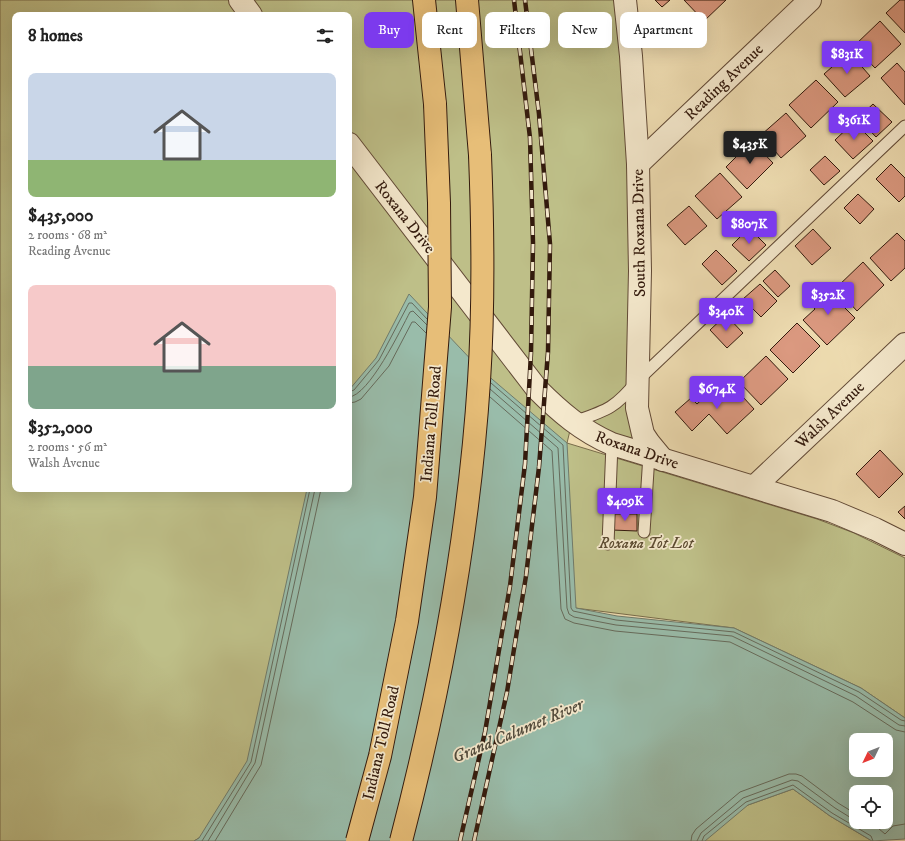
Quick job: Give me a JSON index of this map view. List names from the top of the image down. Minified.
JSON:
{"streets":{"highway":["Indiana Toll Road"],"street":["Reading Avenue","Roxana Drive","South Roxana Drive","Walsh Avenue"]},"crossings":[["Reading Avenue","South Roxana Drive"],["Roxana Drive","South Roxana Drive"],["Roxana Drive","Walsh Avenue"]],"water":["Grand Calumet River"],"parks":["Roxana Tot Lot"],"north":"bottom left","page":{"chip":["Buy","Rent","Filters","New","Apartment"],"heading":"8 homes","price":["$831K","$361K","$435K","$807K","$352K","$340K","$674K","$409K"],"list":[{"name":"$435,000","note":"2 rooms · 68 m² · Reading Avenue"},{"name":"$352,000","note":"2 rooms · 56 m² · Walsh Avenue"}]}}
